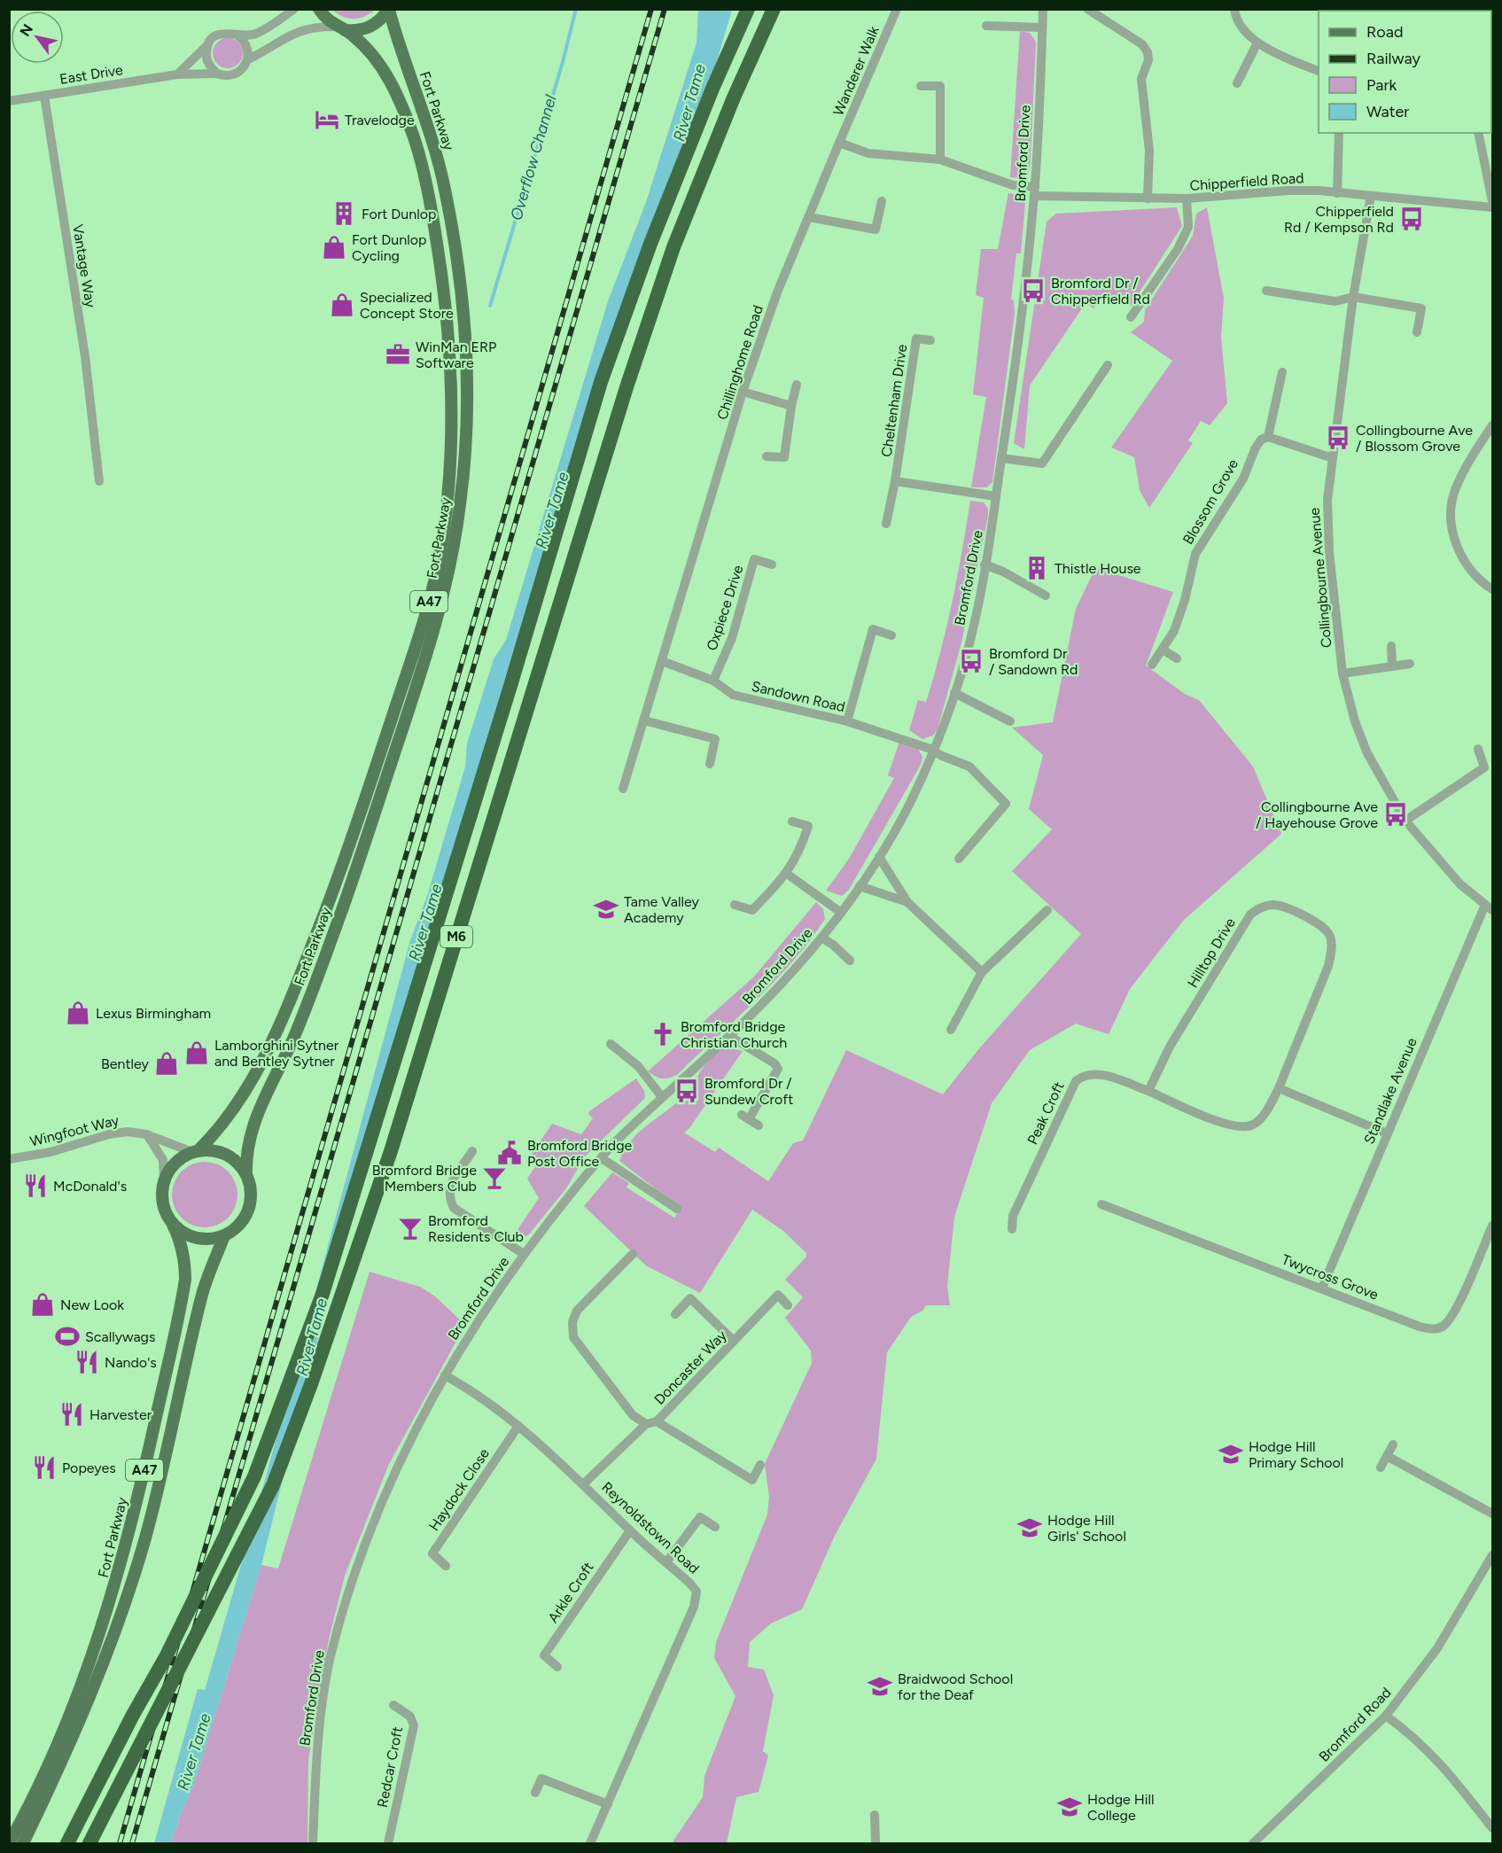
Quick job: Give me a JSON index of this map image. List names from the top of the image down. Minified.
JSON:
{"streets":{"highway":["M6"],"main road":["Fort Parkway","A47"],"street":["Wanderer Walk","East Drive","Bromford Drive","Chipperfield Road","Vantage Way","Chillinghome Road","Cheltenham Drive","Blossom Grove","Collingbourne Avenue","Oxpiece Drive","Sandown Road","Hilltop Drive","Standlake Avenue","Peak Croft","Wingfoot Way","Twycross Grove","Doncaster Way","Haydock Close","Reynoldstown Road","Arkle Croft","Bromford Road","Redcar Croft"]},"crossings":[["Wanderer Walk","Chillinghome Road"],["East Drive","Vantage Way"],["Fort Parkway","Wingfoot Way"],["Bromford Drive","Chipperfield Road"],["Bromford Drive","Sandown Road"],["Bromford Drive","Reynoldstown Road"],["Chipperfield Road","Collingbourne Avenue"],["Chillinghome Road","Sandown Road"],["Collingbourne Avenue","Standlake Avenue"],["Oxpiece Drive","Sandown Road"],["Hilltop Drive","Peak Croft"],["Standlake Avenue","Twycross Grove"],["Doncaster Way","Reynoldstown Road"],["Haydock Close","Reynoldstown Road"],["Reynoldstown Road","Arkle Croft"]],"water":["River Tame","Overflow Channel"],"places":{"hotel":["Travelodge"],"building":["Fort Dunlop","Thistle House"],"bus stop":["Chipperfield Rd / Kempson Rd","Bromford Dr / Chipperfield Rd","Collingbourne Ave / Blossom Grove","Bromford Dr / Sandown Rd","Collingbourne Ave / Hayehouse Grove","Bromford Dr / Sundew Croft"],"shop":["Fort Dunlop Cycling","Specialized Concept Store","Lexus Birmingham","Lamborghini Sytner and Bentley Sytner","Bentley","New Look"],"office":["WinMan ERP Software"],"school or university":["Tame Valley Academy","Hodge Hill Primary School","Hodge Hill Girls' School","Braidwood School for the Deaf","Hodge Hill College"],"church":["Bromford Bridge Christian Church"],"public building":["Bromford Bridge Post Office"],"bar":["Bromford Bridge Members Club","Bromford Residents Club"],"restaurant":["McDonald's","Nando's","Harvester","Popeyes"],"sports":["Scallywags"]},"legend":["Road","Railway","Park","Water"],"north":"top left"}
